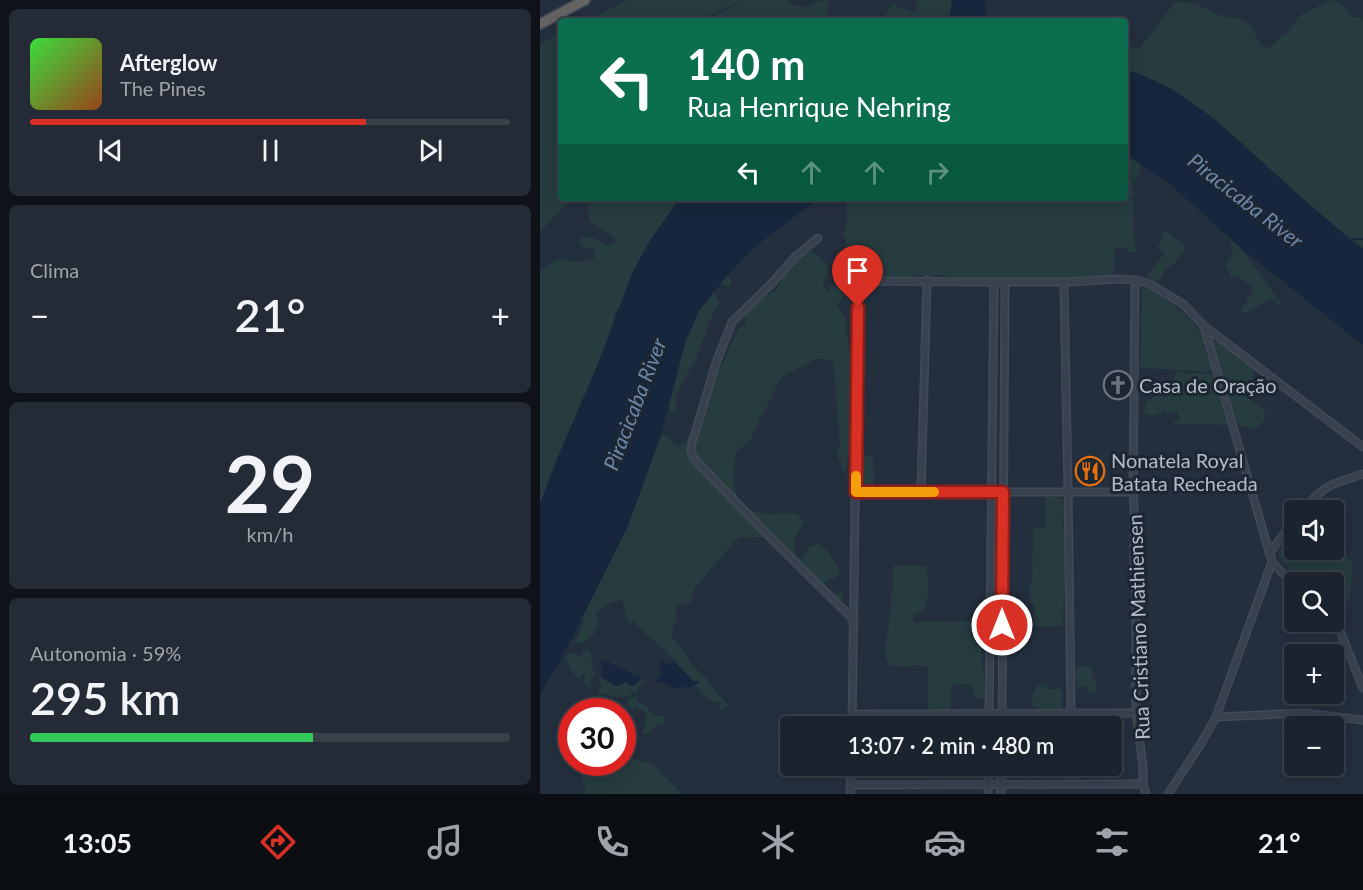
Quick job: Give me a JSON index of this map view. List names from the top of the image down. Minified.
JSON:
{"streets":{"street":["Rua Cristiano Mathiensen"]},"water":["Piracicaba River"],"places":{"church":["Casa de Oração"],"restaurant":["Nonatela Royal Batata Recheada"]},"page":{"turn":["140 m","Rua Henrique Nehring"],"song":["Afterglow","The Pines"],"tile":["Clima",["29","km/h"],["Autonomia · 59%","295 km"]],"heat":["−","21°","+"],"map_buttons":["+","−"],"limit":"30","trip":"13:07 · 2 min · 480 m","tabs":["13:05","21°"]}}
